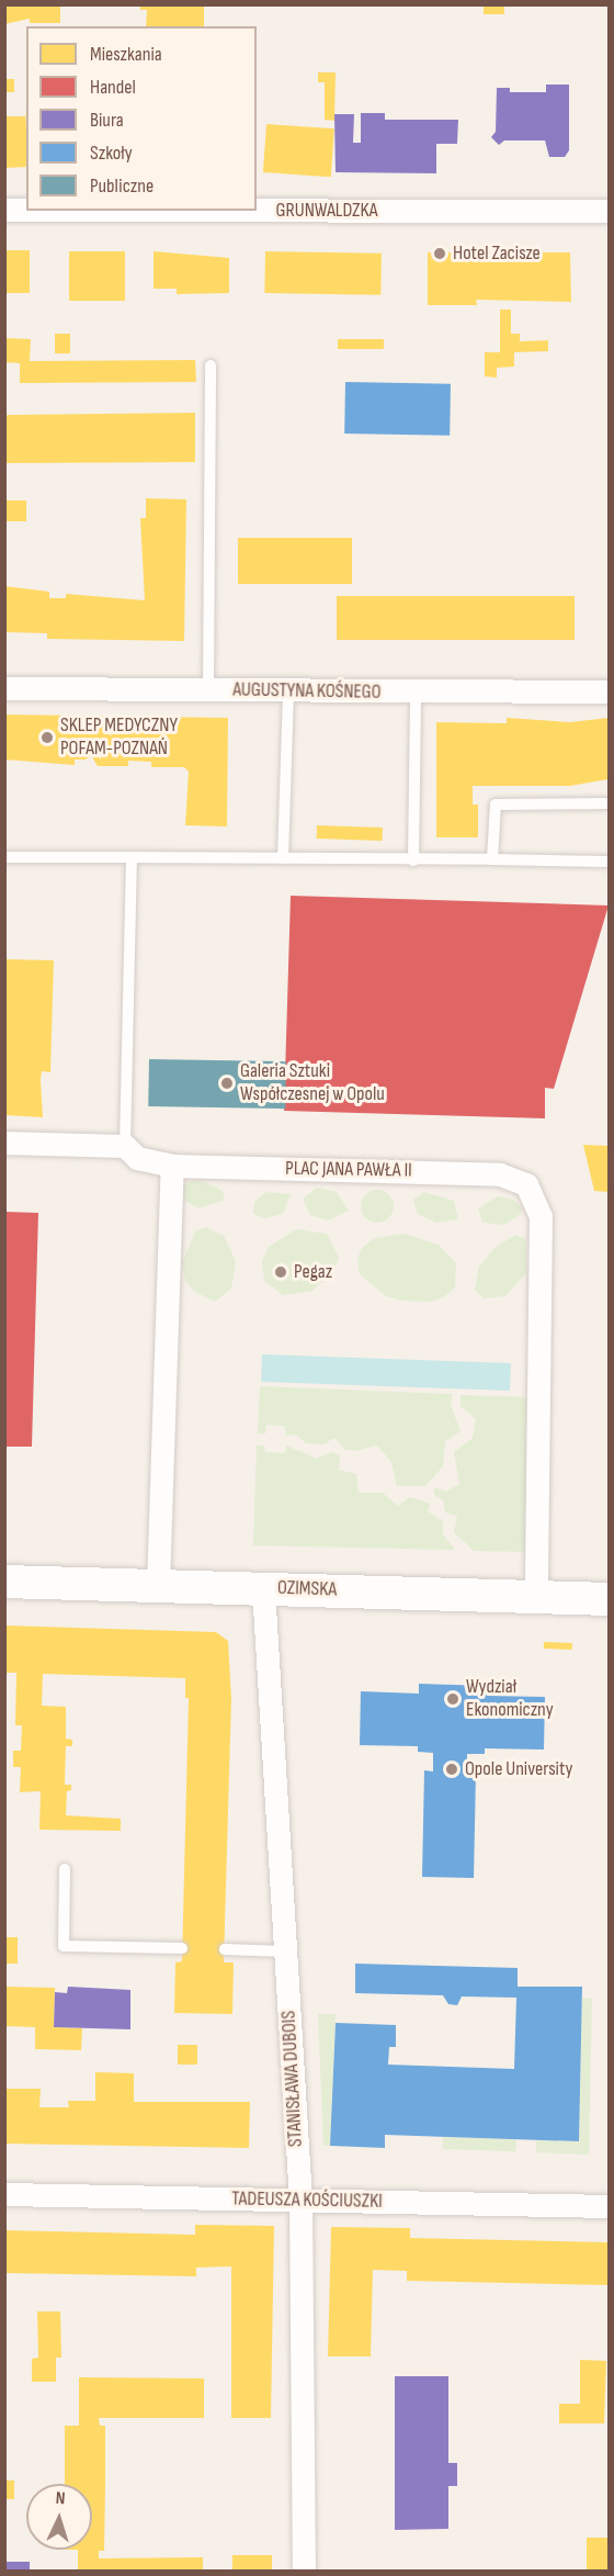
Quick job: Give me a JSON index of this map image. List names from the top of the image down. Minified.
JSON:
{"streets":{"main road":["OZIMSKA"],"street":["GRUNWALDZKA","AUGUSTYNA KOŚNEGO","PLAC JANA PAWŁA II","STANISŁAWA DUBOIS","TADEUSZA KOŚCIUSZKI"]},"crossings":[["PLAC JANA PAWŁA II","OZIMSKA"],["OZIMSKA","STANISŁAWA DUBOIS"],["STANISŁAWA DUBOIS","TADEUSZA KOŚCIUSZKI"]],"places":["Hotel Zacisze","SKLEP MEDYCZNY POFAM-POZNAŃ","Galeria Sztuki Współczesnej w Opolu","Pegaz","Wydział Ekonomiczny","Opole University"],"legend":["Mieszkania","Handel","Biura","Szkoły","Publiczne"],"north":"top"}
